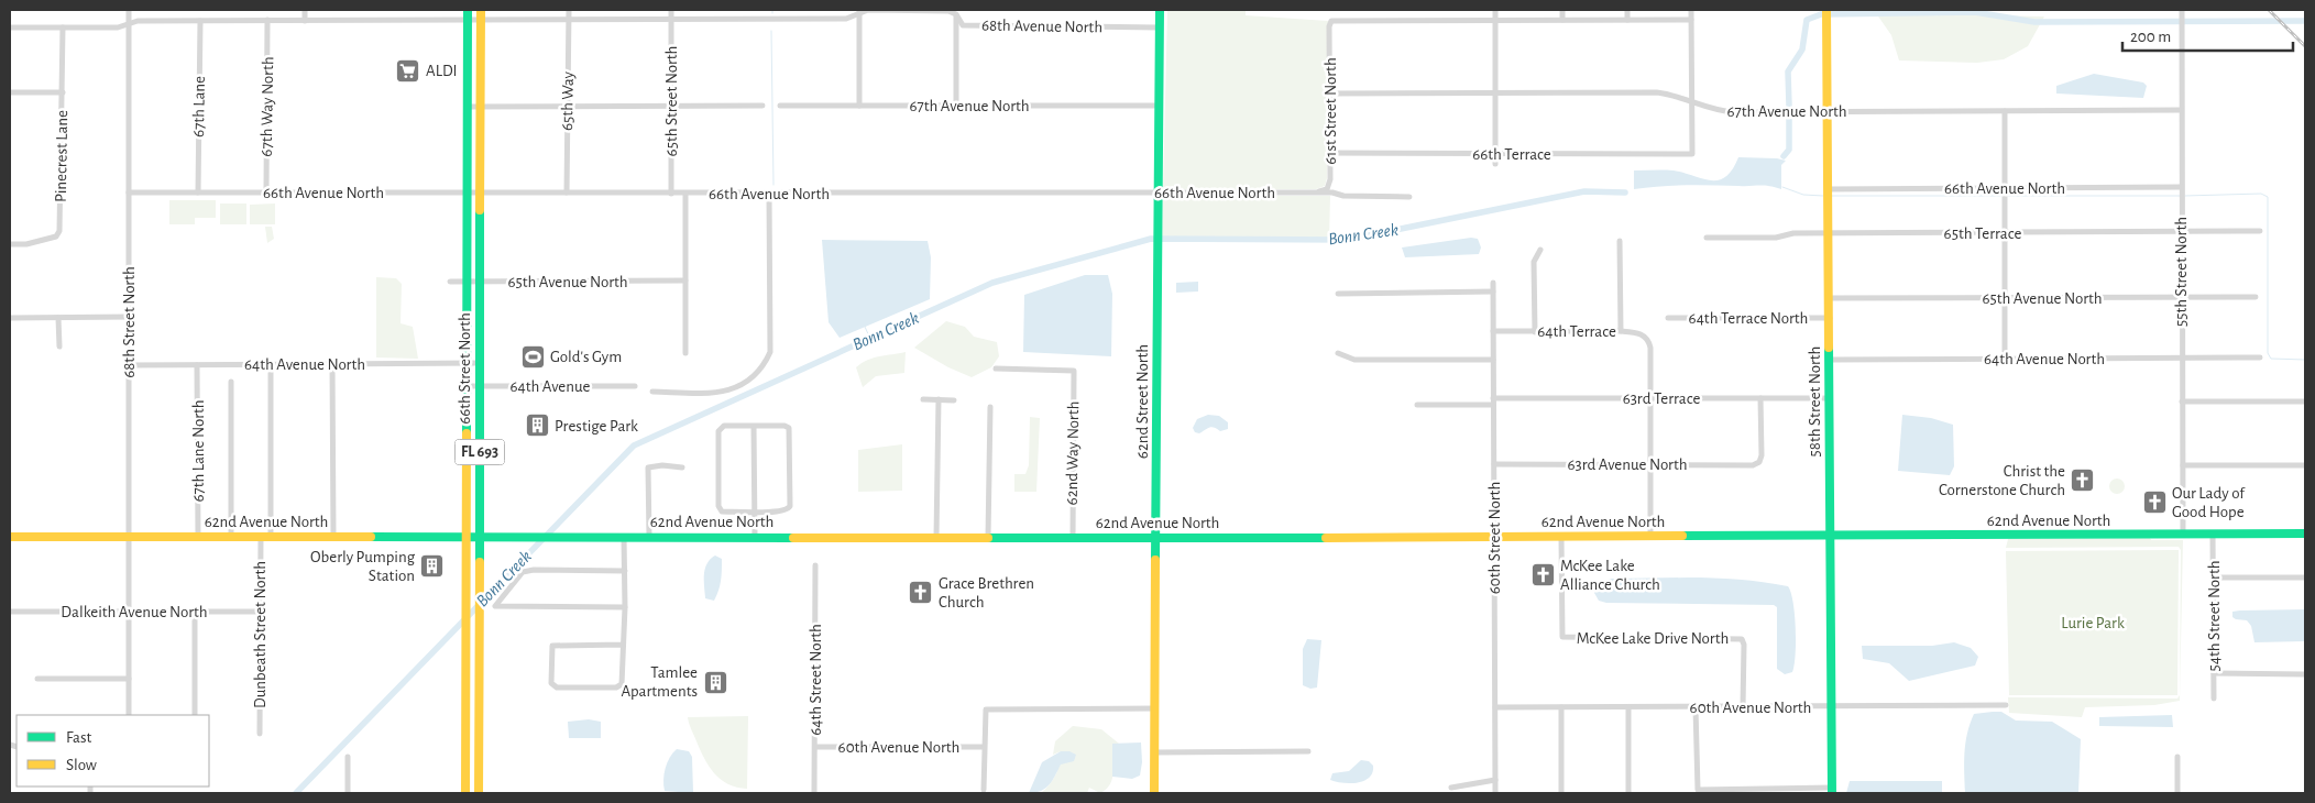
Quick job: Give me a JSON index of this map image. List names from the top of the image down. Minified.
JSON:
{"streets":{"street":["68th Avenue North","65th Way","65th Street North","67th Avenue North","67th Lane","67th Way North","61st Street North","66th Terrace","Pinecrest Lane","66th Avenue North","65th Terrace","55th Street North","65th Avenue North","64th Terrace North","68th Street North","64th Terrace","64th Avenue North","66th Street North","64th Avenue","63rd Terrace","62nd Street North","58th Street North","67th Lane North","FL 693","62nd Way North","63rd Avenue North","62nd Avenue North","60th Street North","Dalkeith Avenue North","54th Street North","Dunbeath Street North","McKee Lake Drive North","64th Street North","60th Avenue North"]},"crossings":[["68th Avenue North","65th Way"],["68th Avenue North","65th Street North"],["68th Avenue North","67th Lane"],["68th Avenue North","67th Way North"],["68th Avenue North","Pinecrest Lane"],["68th Avenue North","68th Street North"],["68th Avenue North","66th Street North"],["68th Avenue North","62nd Street North"],["65th Way","66th Avenue North"],["65th Street North","66th Avenue North"],["67th Avenue North","61st Street North"],["67th Avenue North","66th Terrace"],["67th Avenue North","55th Street North"],["67th Avenue North","62nd Street North"],["67th Avenue North","58th Street North"],["67th Lane","66th Avenue North"],["67th Way North","66th Avenue North"],["61st Street North","66th Terrace"],["61st Street North","66th Avenue North"],["66th Avenue North","55th Street North"],["66th Avenue North","68th Street North"],["66th Avenue North","66th Street North"],["66th Avenue North","62nd Street North"],["66th Avenue North","58th Street North"],["65th Terrace","55th Street North"],["65th Terrace","58th Street North"],["55th Street North","65th Avenue North"],["55th Street North","64th Avenue North"],["55th Street North","62nd Avenue North"],["65th Avenue North","66th Street North"],["65th Avenue North","58th Street North"],["64th Terrace North","58th Street North"],["68th Street North","64th Avenue North"],["68th Street North","62nd Avenue North"],["68th Street North","Dalkeith Avenue North"],["64th Terrace","63rd Terrace"],["64th Terrace","60th Street North"],["64th Avenue North","66th Street North"],["64th Avenue North","58th Street North"],["64th Avenue North","67th Lane North"],["66th Street North","64th Avenue"],["66th Street North","62nd Avenue North"],["63rd Terrace","58th Street North"],["63rd Terrace","63rd Avenue North"],["63rd Terrace","60th Street North"],["62nd Street North","62nd Avenue North"],["58th Street North","62nd Avenue North"],["58th Street North","60th Avenue North"],["67th Lane North","62nd Avenue North"],["62nd Way North","62nd Avenue North"],["63rd Avenue North","60th Street North"],["62nd Avenue North","60th Street North"],["62nd Avenue North","54th Street North"],["62nd Avenue North","Dunbeath Street North"],["62nd Avenue North","McKee Lake Drive North"],["60th Street North","60th Avenue North"],["Dalkeith Avenue North","Dunbeath Street North"],["McKee Lake Drive North","60th Avenue North"],["64th Street North","60th Avenue North"]],"water":["Bonn Creek"],"parks":["Lurie Park"],"places":{"supermarket":["ALDI"],"sports":["Gold's Gym"],"building":["Prestige Park","Oberly Pumping Station","Tamlee Apartments"],"church":["Christ the Cornerstone Church","Our Lady of Good Hope","McKee Lake Alliance Church","Grace Brethren Church"]},"legend":["Fast","Slow"],"scale_bar":"200 m"}
